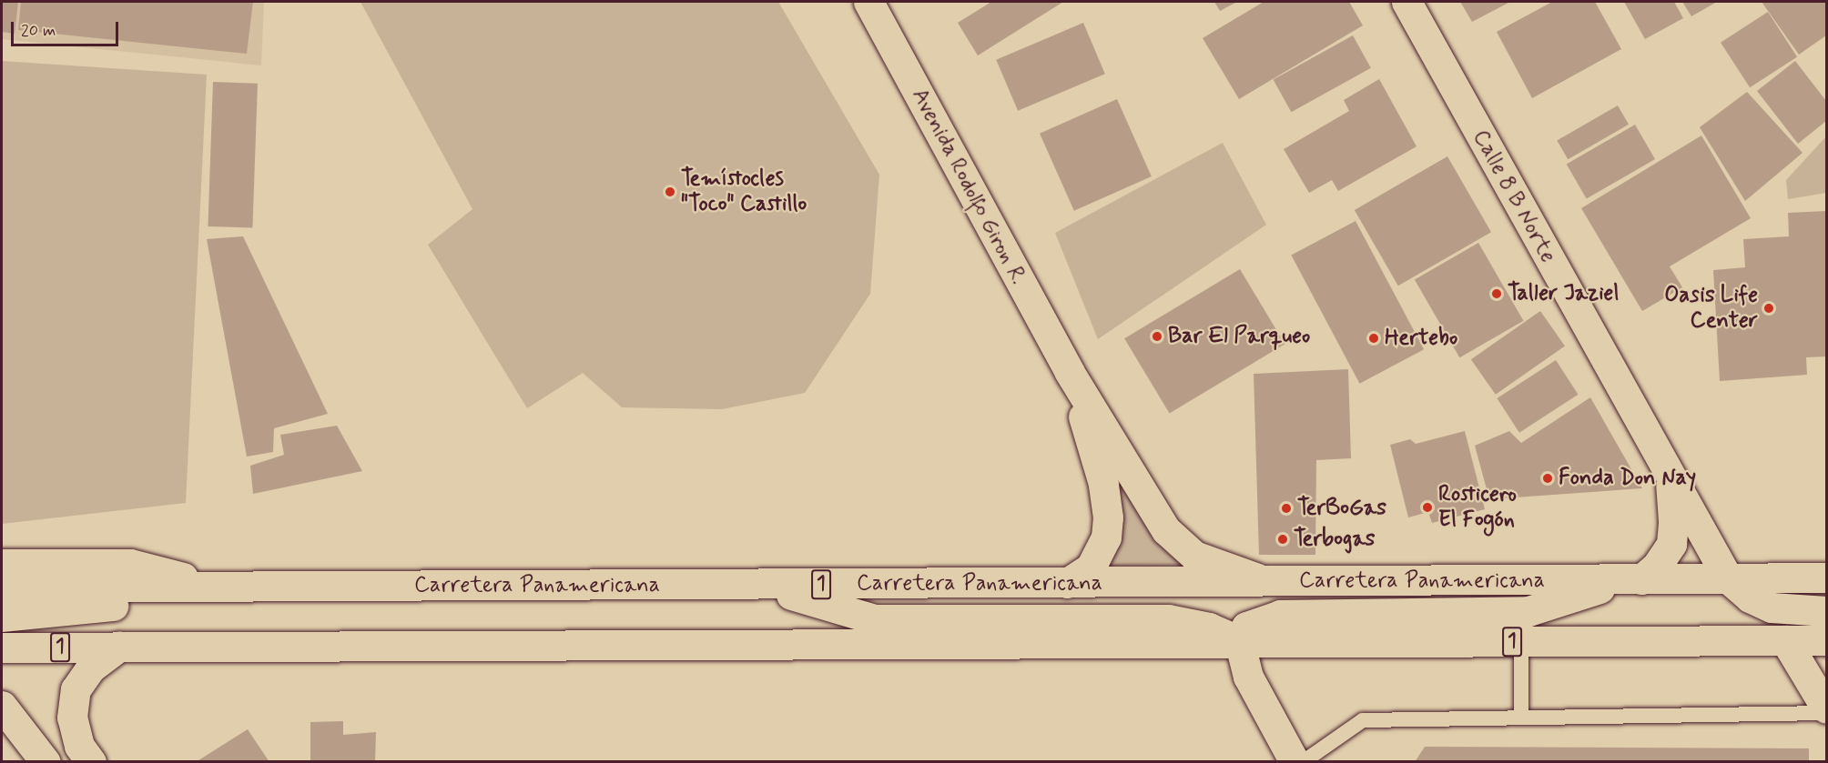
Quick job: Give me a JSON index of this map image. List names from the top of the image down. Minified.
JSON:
{"streets":{"main road":["Avenida Rodolfo Giron R.","Calle 8 B Norte","Carretera Panamericana","1"]},"crossings":[["Avenida Rodolfo Giron R.","Carretera Panamericana"],["Calle 8 B Norte","Carretera Panamericana"]],"places":["Temístocles \"Toco\" Castillo","Taller Jaziel","Oasis Life Center","Bar El Parqueo","Hertebo","Fonda Don Nay","Rosticero El Fogón","TerBoGas","Terbogas"],"scale_bar":"20 m"}
